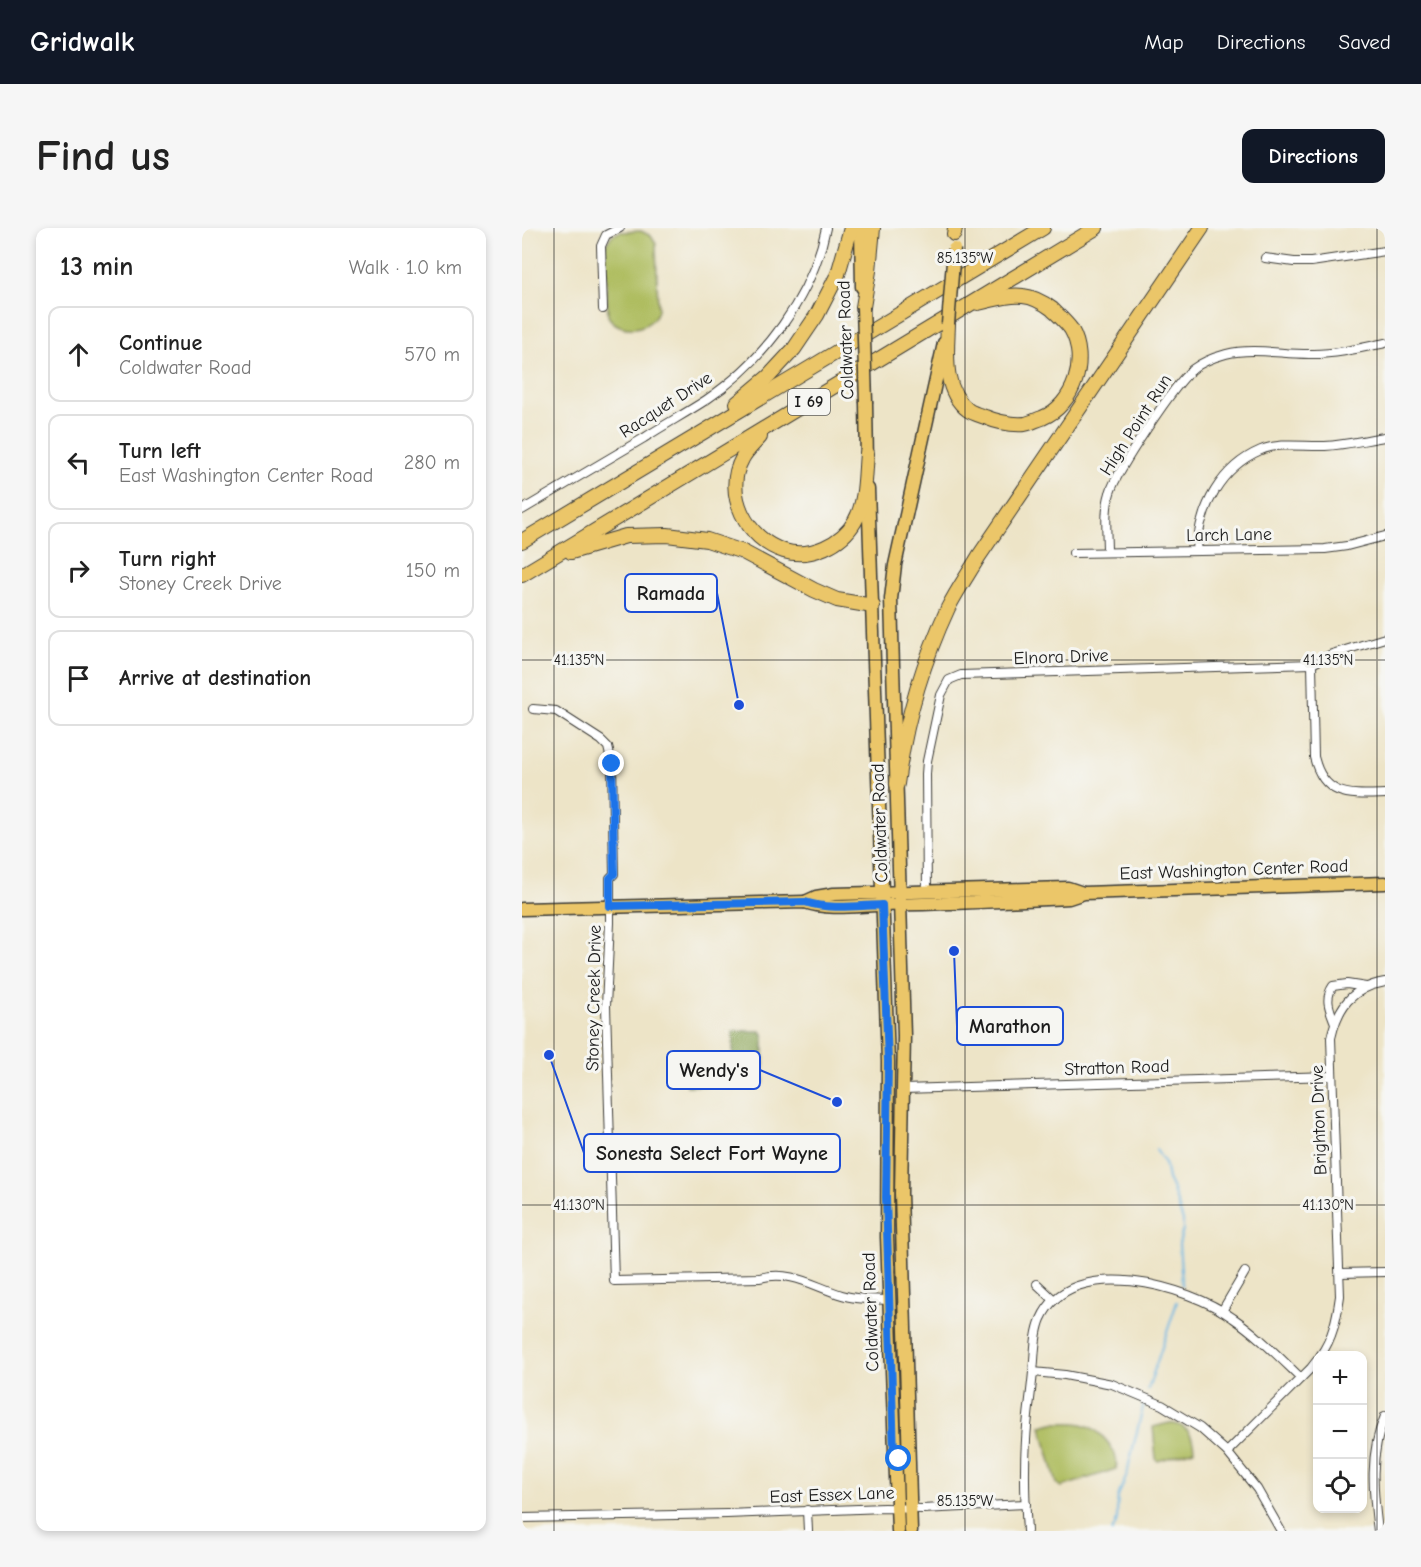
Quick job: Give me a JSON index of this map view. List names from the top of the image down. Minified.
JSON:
{"streets":{"highway":["I 69"],"main road":["Coldwater Road","East Washington Center Road"],"street":["Racquet Drive","High Point Run","Larch Lane","Elnora Drive","Stoney Creek Drive","Stratton Road","Brighton Drive","East Essex Lane"]},"crossings":[["Coldwater Road","East Washington Center Road"],["Coldwater Road","Stoney Creek Drive"],["Coldwater Road","Stratton Road"],["Coldwater Road","East Essex Lane"],["High Point Run","Larch Lane"],["Elnora Drive","East Washington Center Road"],["East Washington Center Road","Stoney Creek Drive"],["Stratton Road","Brighton Drive"]],"places":["Ramada","Marathon","Sonesta Select Fort Wayne","Wendy's"],"page":{"header":"Gridwalk","nav":["Map","Directions","Saved"],"buttons":"Directions","title":"Find us","heading":["13 min","Walk · 1.0 km"],"list":[["Continue","Coldwater Road","570 m"],["Turn left","East Washington Center Road","280 m"],["Turn right","Stoney Creek Drive","150 m"],"Arrive at destination"],"map_buttons":["+","−"]},"coordinates":["85.135°W","41.135°N","41.130°N"]}
